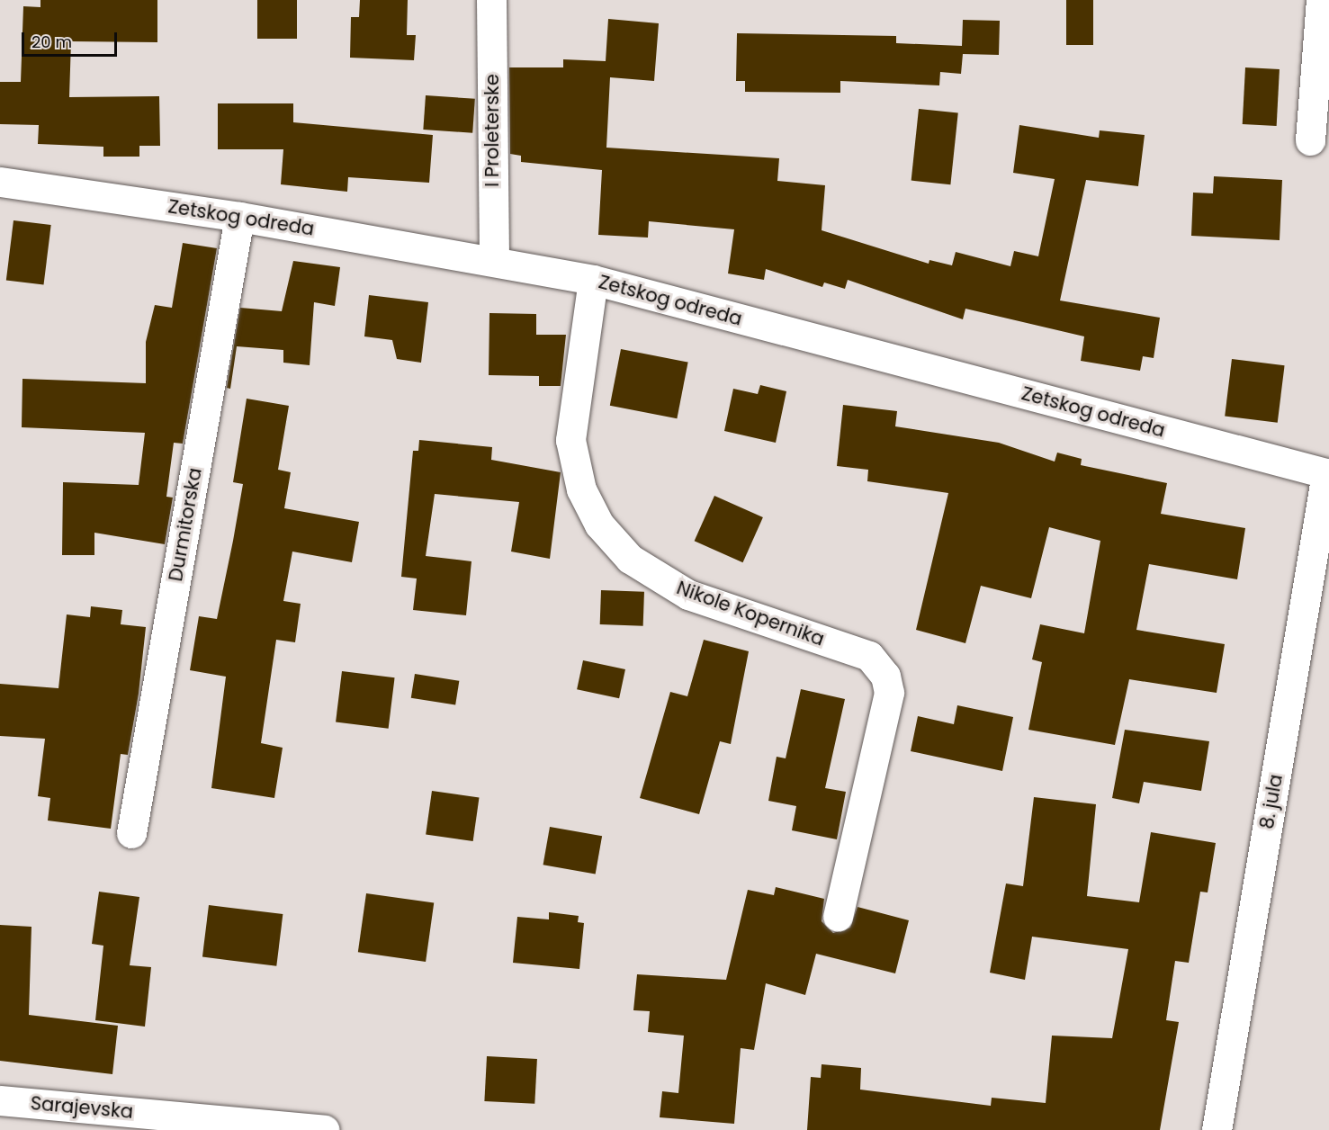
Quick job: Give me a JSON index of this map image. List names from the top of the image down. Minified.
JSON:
{"streets":{"street":["I Proleterske","Zetskog odreda","Durmitorska","Nikole Kopernika","8. jula","Sarajevska"]},"crossings":[["I Proleterske","Zetskog odreda"],["Zetskog odreda","Durmitorska"],["Zetskog odreda","Nikole Kopernika"],["Zetskog odreda","8. jula"]],"scale_bar":"20 m"}
